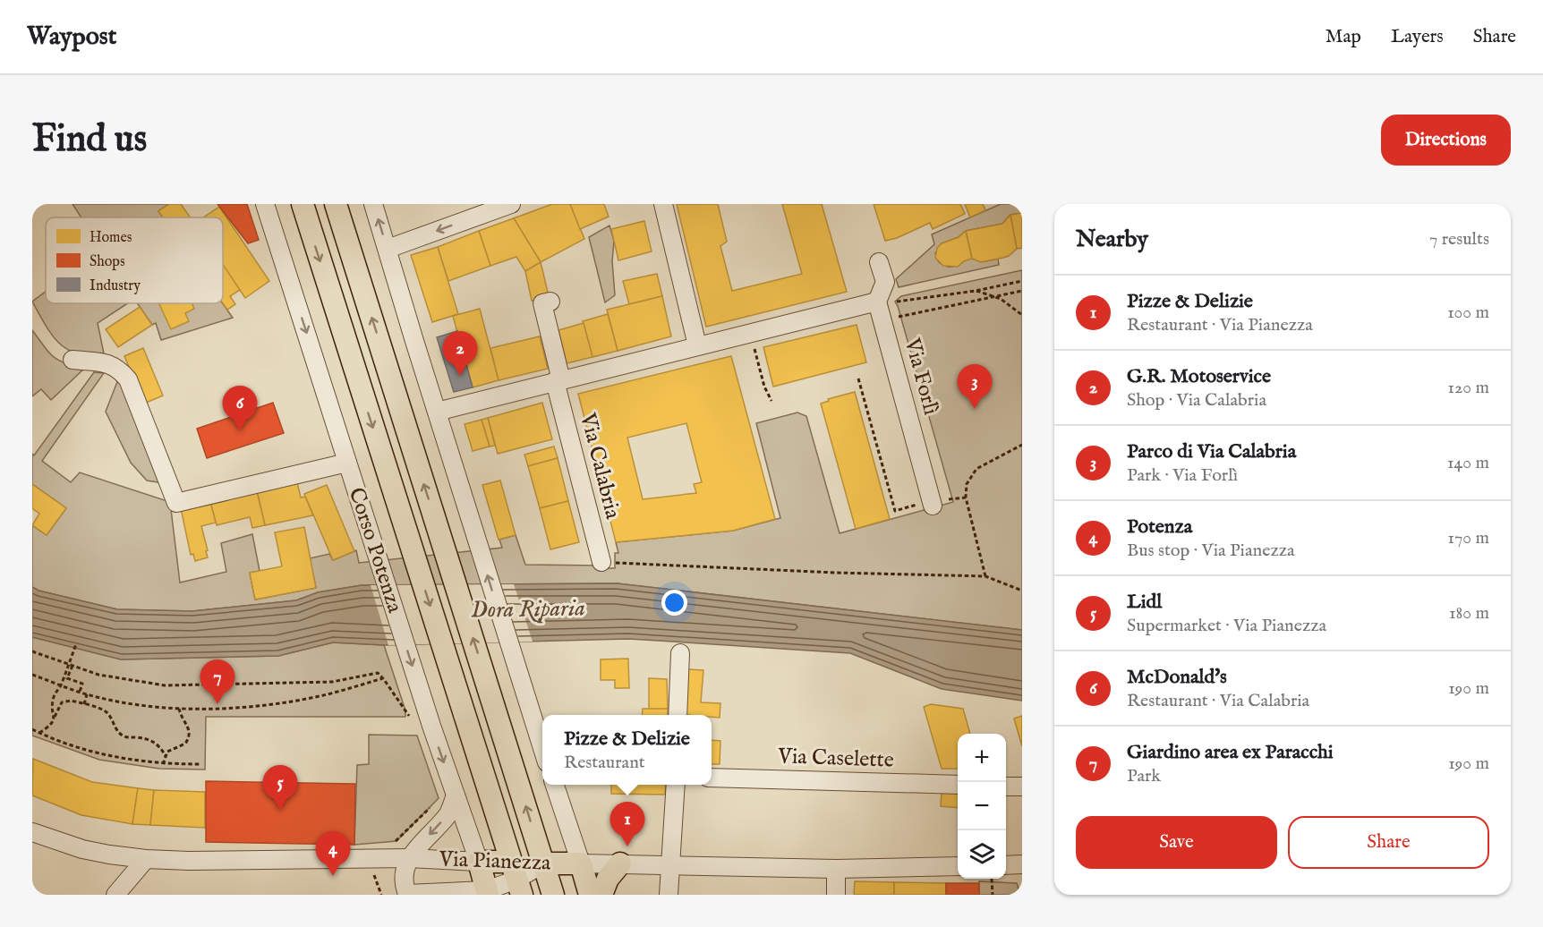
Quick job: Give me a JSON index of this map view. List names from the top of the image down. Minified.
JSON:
{"streets":{"main road":["Corso Potenza","Via Pianezza"],"street":["Via Forlì","Via Calabria","Via Caselette"]},"crossings":[["Corso Potenza","Via Pianezza"]],"water":["Dora Riparia"],"legend":["Homes","Shops","Industry"],"page":{"header":"Waypost","nav":["Map","Layers","Share"],"buttons":["Directions",["Save","Share"]],"title":"Find us","heading":["Nearby","7 results"],"list":[{"mark":"1","name":"Pizze & Delizie","note":"Restaurant · Via Pianezza","value":"100 m"},{"mark":"2","name":"G.R. Motoservice","note":"Shop · Via Calabria","value":"120 m"},{"mark":"3","name":"Parco di Via Calabria","note":"Park · Via Forlì","value":"140 m"},{"mark":"4","name":"Potenza","note":"Bus stop · Via Pianezza","value":"170 m"},{"mark":"5","name":"Lidl","note":"Supermarket · Via Pianezza","value":"180 m"},{"mark":"6","name":"McDonald's","note":"Restaurant · Via Calabria","value":"190 m"},{"mark":"7","name":"Giardino area ex Paracchi","note":"Park","value":"190 m"}],"pins":["2","3","6","7","5","1","4"],"popup":["Pizze & Delizie","Restaurant"],"map_buttons":["+","−"]}}
